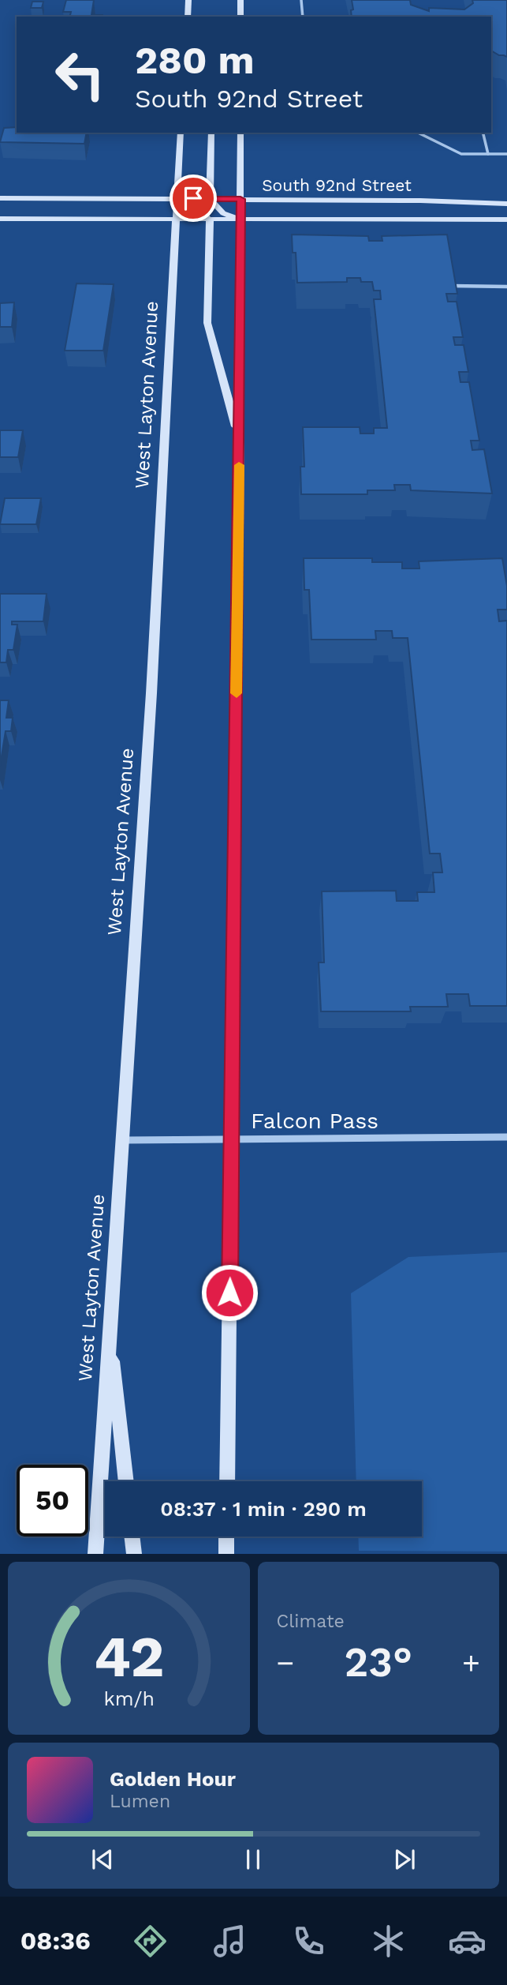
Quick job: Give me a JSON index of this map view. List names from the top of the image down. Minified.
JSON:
{"streets":{"main road":["South 92nd Street","West Layton Avenue"],"street":["Falcon Pass"]},"crossings":[["South 92nd Street","West Layton Avenue"],["West Layton Avenue","Falcon Pass"]],"page":{"turn":["280 m","South 92nd Street"],"limit":"50","trip":"08:37 · 1 min · 290 m","tile":"Climate","heat":["−","23°","+"],"song":["Golden Hour","Lumen"],"tabs":"08:36","gauge":["42","km/h"]}}
